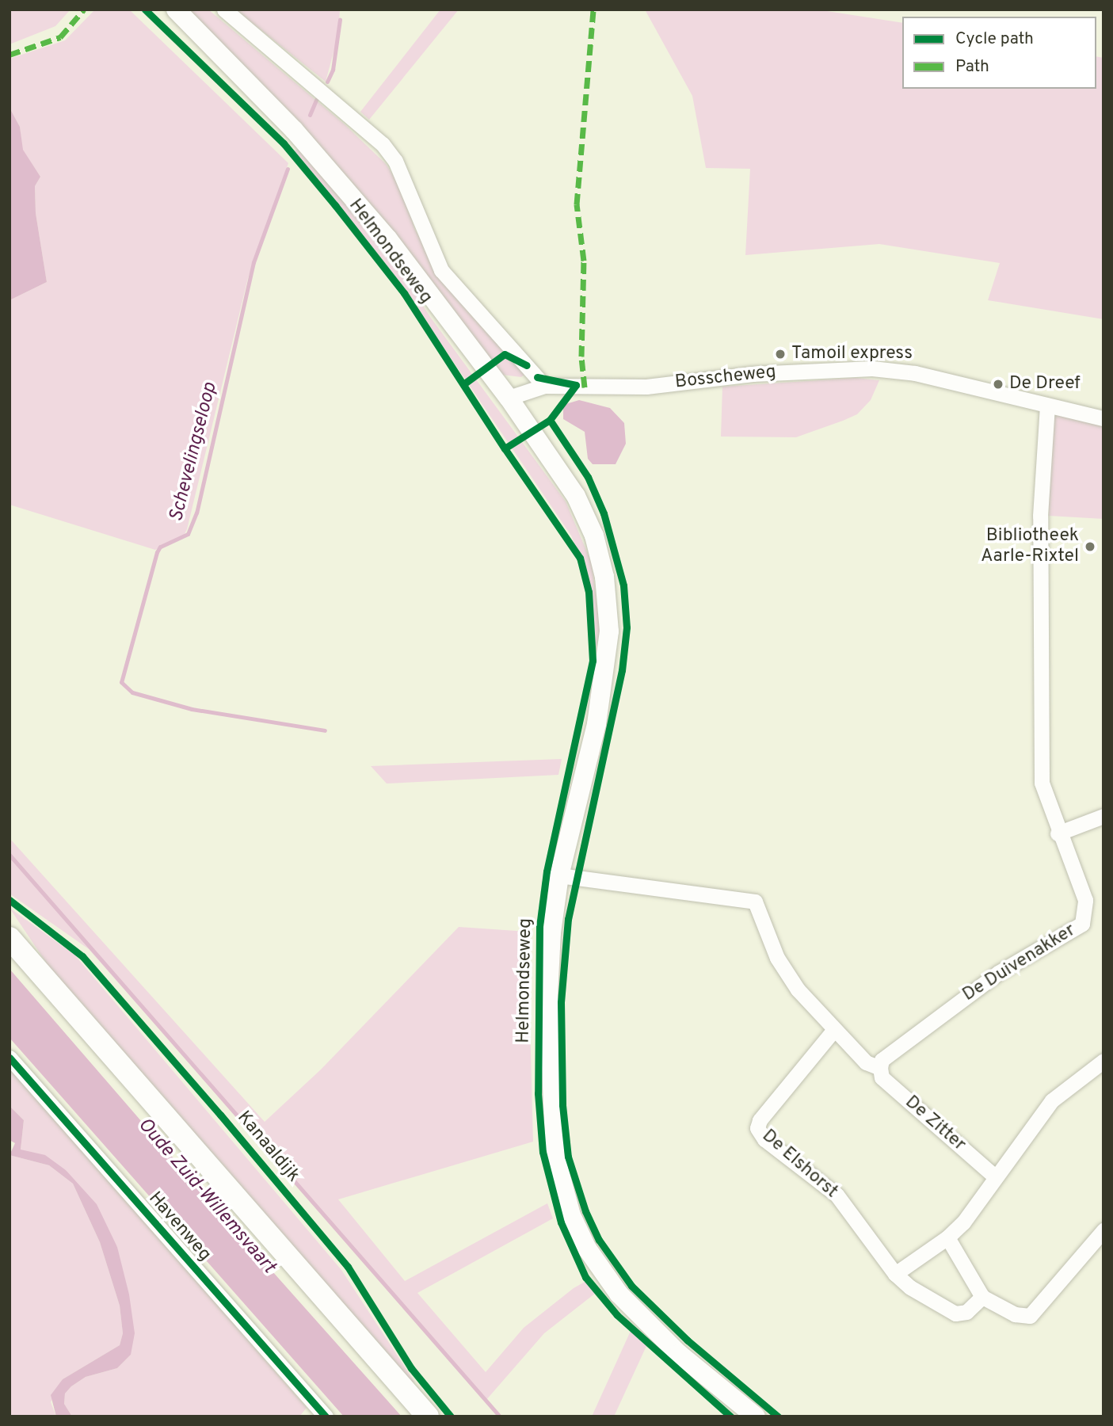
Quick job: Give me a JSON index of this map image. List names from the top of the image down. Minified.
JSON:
{"streets":{"street":["Helmondseweg","Bosscheweg","De Duivenakker","De Zitter","De Elshorst","Havenweg"],"cycle path":["Kanaaldijk"]},"crossings":[["Helmondseweg","Bosscheweg"],["Bosscheweg","De Duivenakker"],["De Duivenakker","De Zitter"]],"water":["Schevelingseloop","Oude Zuid-Willemsvaart"],"places":["Tamoil express","De Dreef","Bibliotheek Aarle-Rixtel"],"legend":["Cycle path","Path"]}
